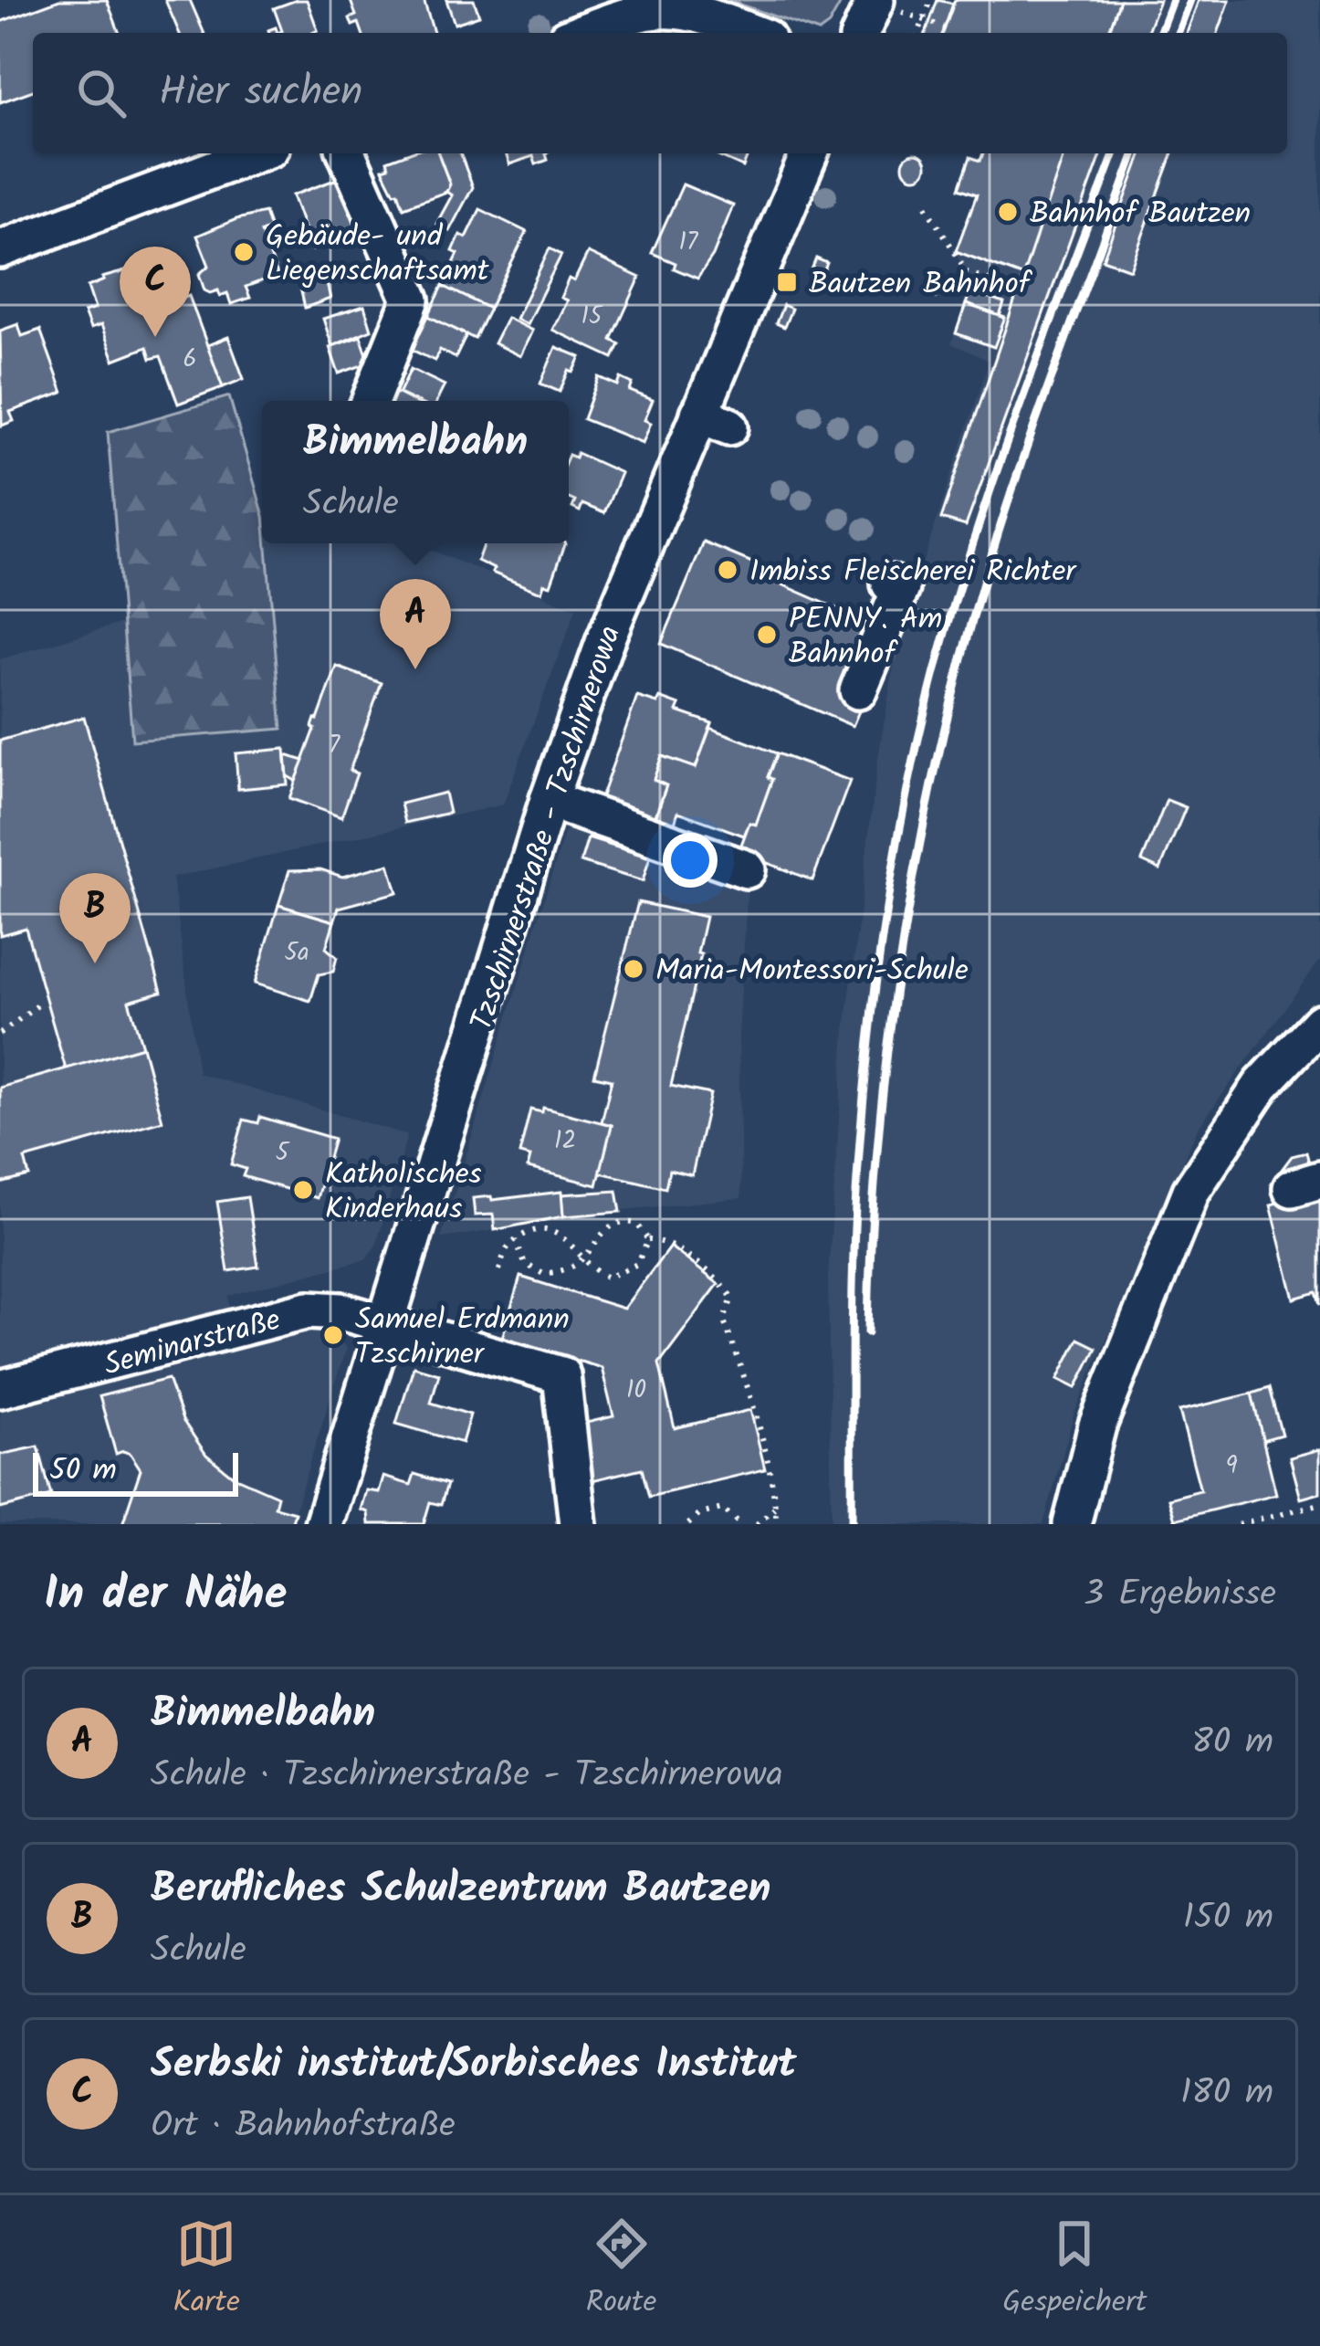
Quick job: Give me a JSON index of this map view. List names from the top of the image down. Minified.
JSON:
{"streets":{"street":["Tzschirnerstraße - Tzschirnerowa","Seminarstraße"]},"crossings":[["Tzschirnerstraße - Tzschirnerowa","Seminarstraße"]],"places":{"other":["Bahnhof Bautzen","Gebäude- und Liegenschaftsamt","Imbiss Fleischerei Richter","PENNY. Am Bahnhof","Maria-Montessori-Schule","Katholisches Kinderhaus","Samuel Erdmann Tzschirner"],"transit":["Bautzen Bahnhof"]},"house_numbers":["17","15","6","7","5a","12","5","10","9"],"scale_bar":"50 m","page":{"search":"Hier suchen","pins":["C","A","B"],"popup":["Bimmelbahn","Schule"],"scale":"50 m","heading":["In der Nähe","3 Ergebnisse"],"list":[{"mark":"A","name":"Bimmelbahn","note":"Schule · Tzschirnerstraße - Tzschirnerowa","value":"80 m"},{"mark":"B","name":"Berufliches Schulzentrum Bautzen","note":"Schule","value":"150 m"},{"mark":"C","name":"Serbski institut/Sorbisches Institut","note":"Ort · Bahnhofstraße","value":"180 m"}],"nav":["Karte","Route","Gespeichert"]}}
